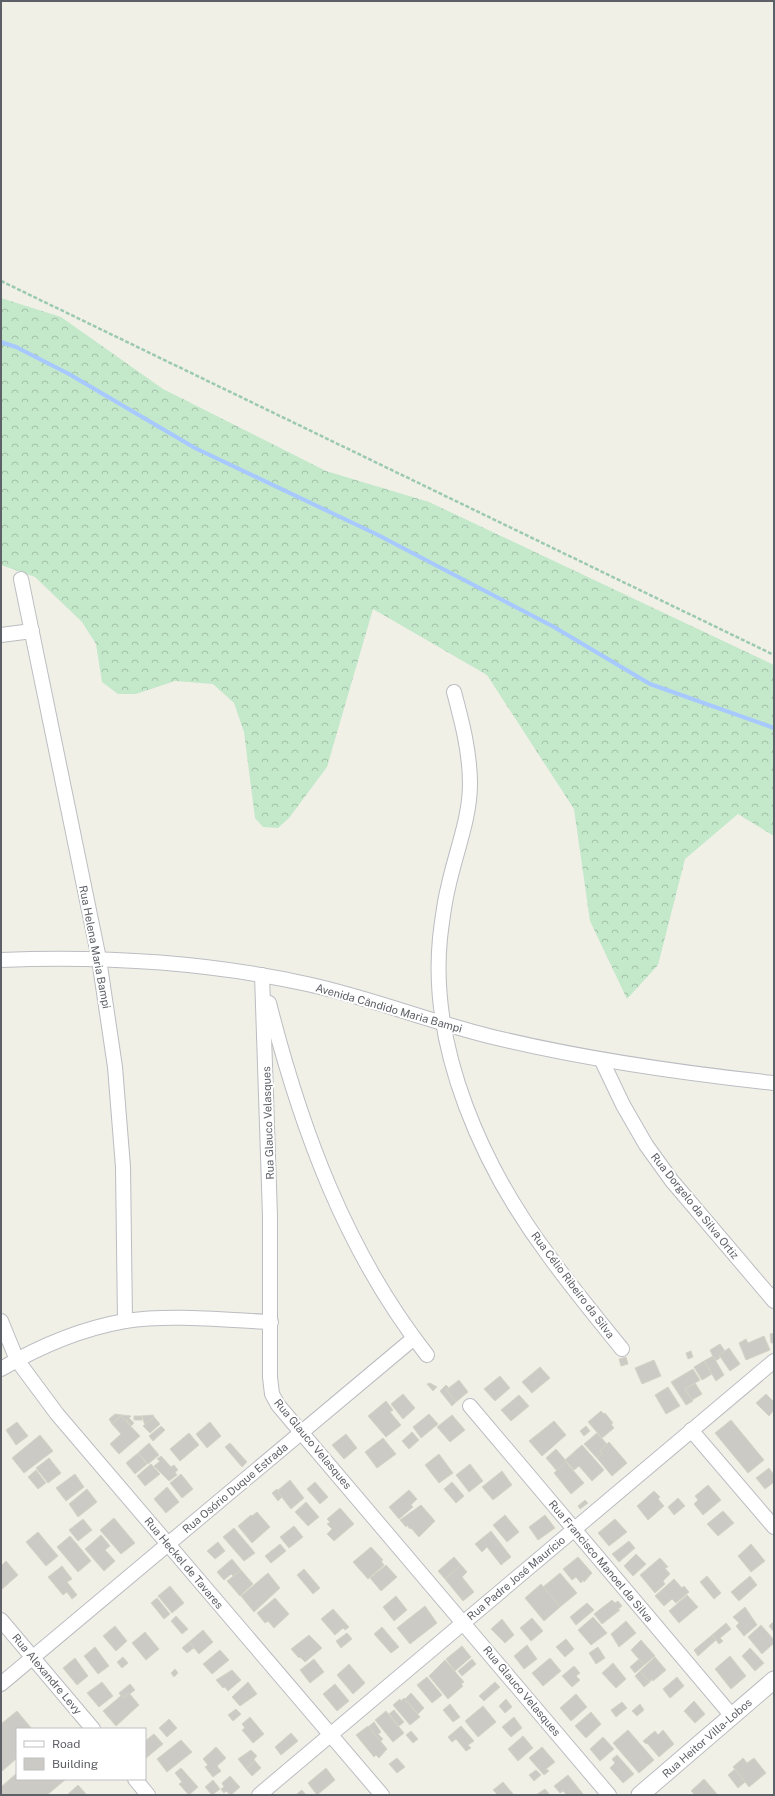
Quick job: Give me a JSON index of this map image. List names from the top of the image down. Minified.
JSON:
{"streets":{"street":["Rua Helena Maria Bampi","Avenida Cândido Maria Bampi","Rua Glauco Velasques","Rua Dorgelo da Silva Ortiz","Rua Célio Ribeiro da Silva","Rua Osório Duque Estrada","Rua Francisco Manoel da Silva","Rua Heckel de Tavares","Rua Padre José Maurício","Rua Alexandre Levy","Rua Heitor Villa-Lobos"]},"crossings":[["Rua Helena Maria Bampi","Avenida Cândido Maria Bampi"],["Avenida Cândido Maria Bampi","Rua Glauco Velasques"],["Avenida Cândido Maria Bampi","Rua Dorgelo da Silva Ortiz"],["Avenida Cândido Maria Bampi","Rua Célio Ribeiro da Silva"],["Rua Glauco Velasques","Rua Osório Duque Estrada"],["Rua Glauco Velasques","Rua Padre José Maurício"],["Rua Osório Duque Estrada","Rua Heckel de Tavares"],["Rua Osório Duque Estrada","Rua Alexandre Levy"],["Rua Francisco Manoel da Silva","Rua Padre José Maurício"],["Rua Francisco Manoel da Silva","Rua Heitor Villa-Lobos"],["Rua Heckel de Tavares","Rua Padre José Maurício"]],"legend":["Road","Building"]}
